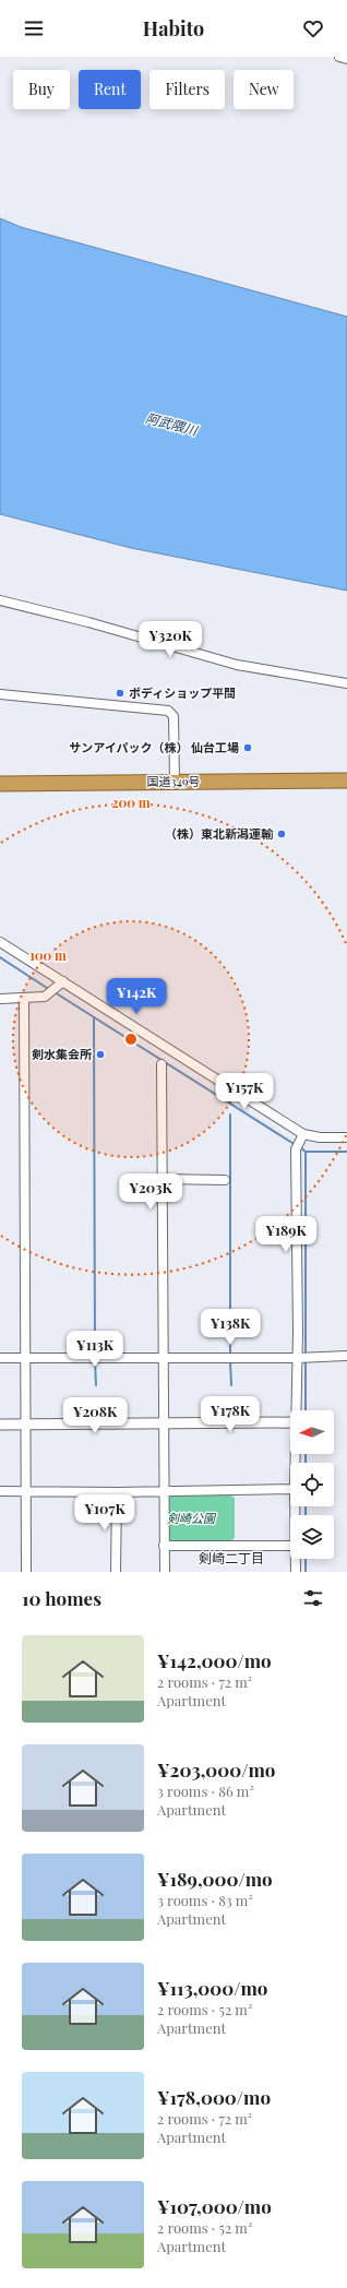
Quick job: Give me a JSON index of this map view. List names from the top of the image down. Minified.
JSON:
{"streets":{"highway":["国道349号"]},"districts":["剣崎二丁目"],"water":["阿武隈川"],"parks":["剣崎公園"],"places":["ボディショップ平間","サンアイパック（株） 仙台工場","（株）東北新潟運輸","剣水集会所"],"north":"left","page":{"header":"Habito","chip":["Buy","Rent","Filters","New"],"price":["¥320K","¥142K","¥157K","¥203K","¥189K","¥138K","¥113K","¥178K","¥208K","¥107K"],"heading":"10 homes","list":[{"name":"¥142,000/mo","note":"2 rooms · 72 m² · Apartment"},{"name":"¥203,000/mo","note":"3 rooms · 86 m² · Apartment"},{"name":"¥189,000/mo","note":"3 rooms · 83 m² · Apartment"},{"name":"¥113,000/mo","note":"2 rooms · 52 m² · Apartment"},{"name":"¥178,000/mo","note":"2 rooms · 72 m² · Apartment"},{"name":"¥107,000/mo","note":"2 rooms · 52 m² · Apartment"}]},"rings":["200 m","100 m"]}
